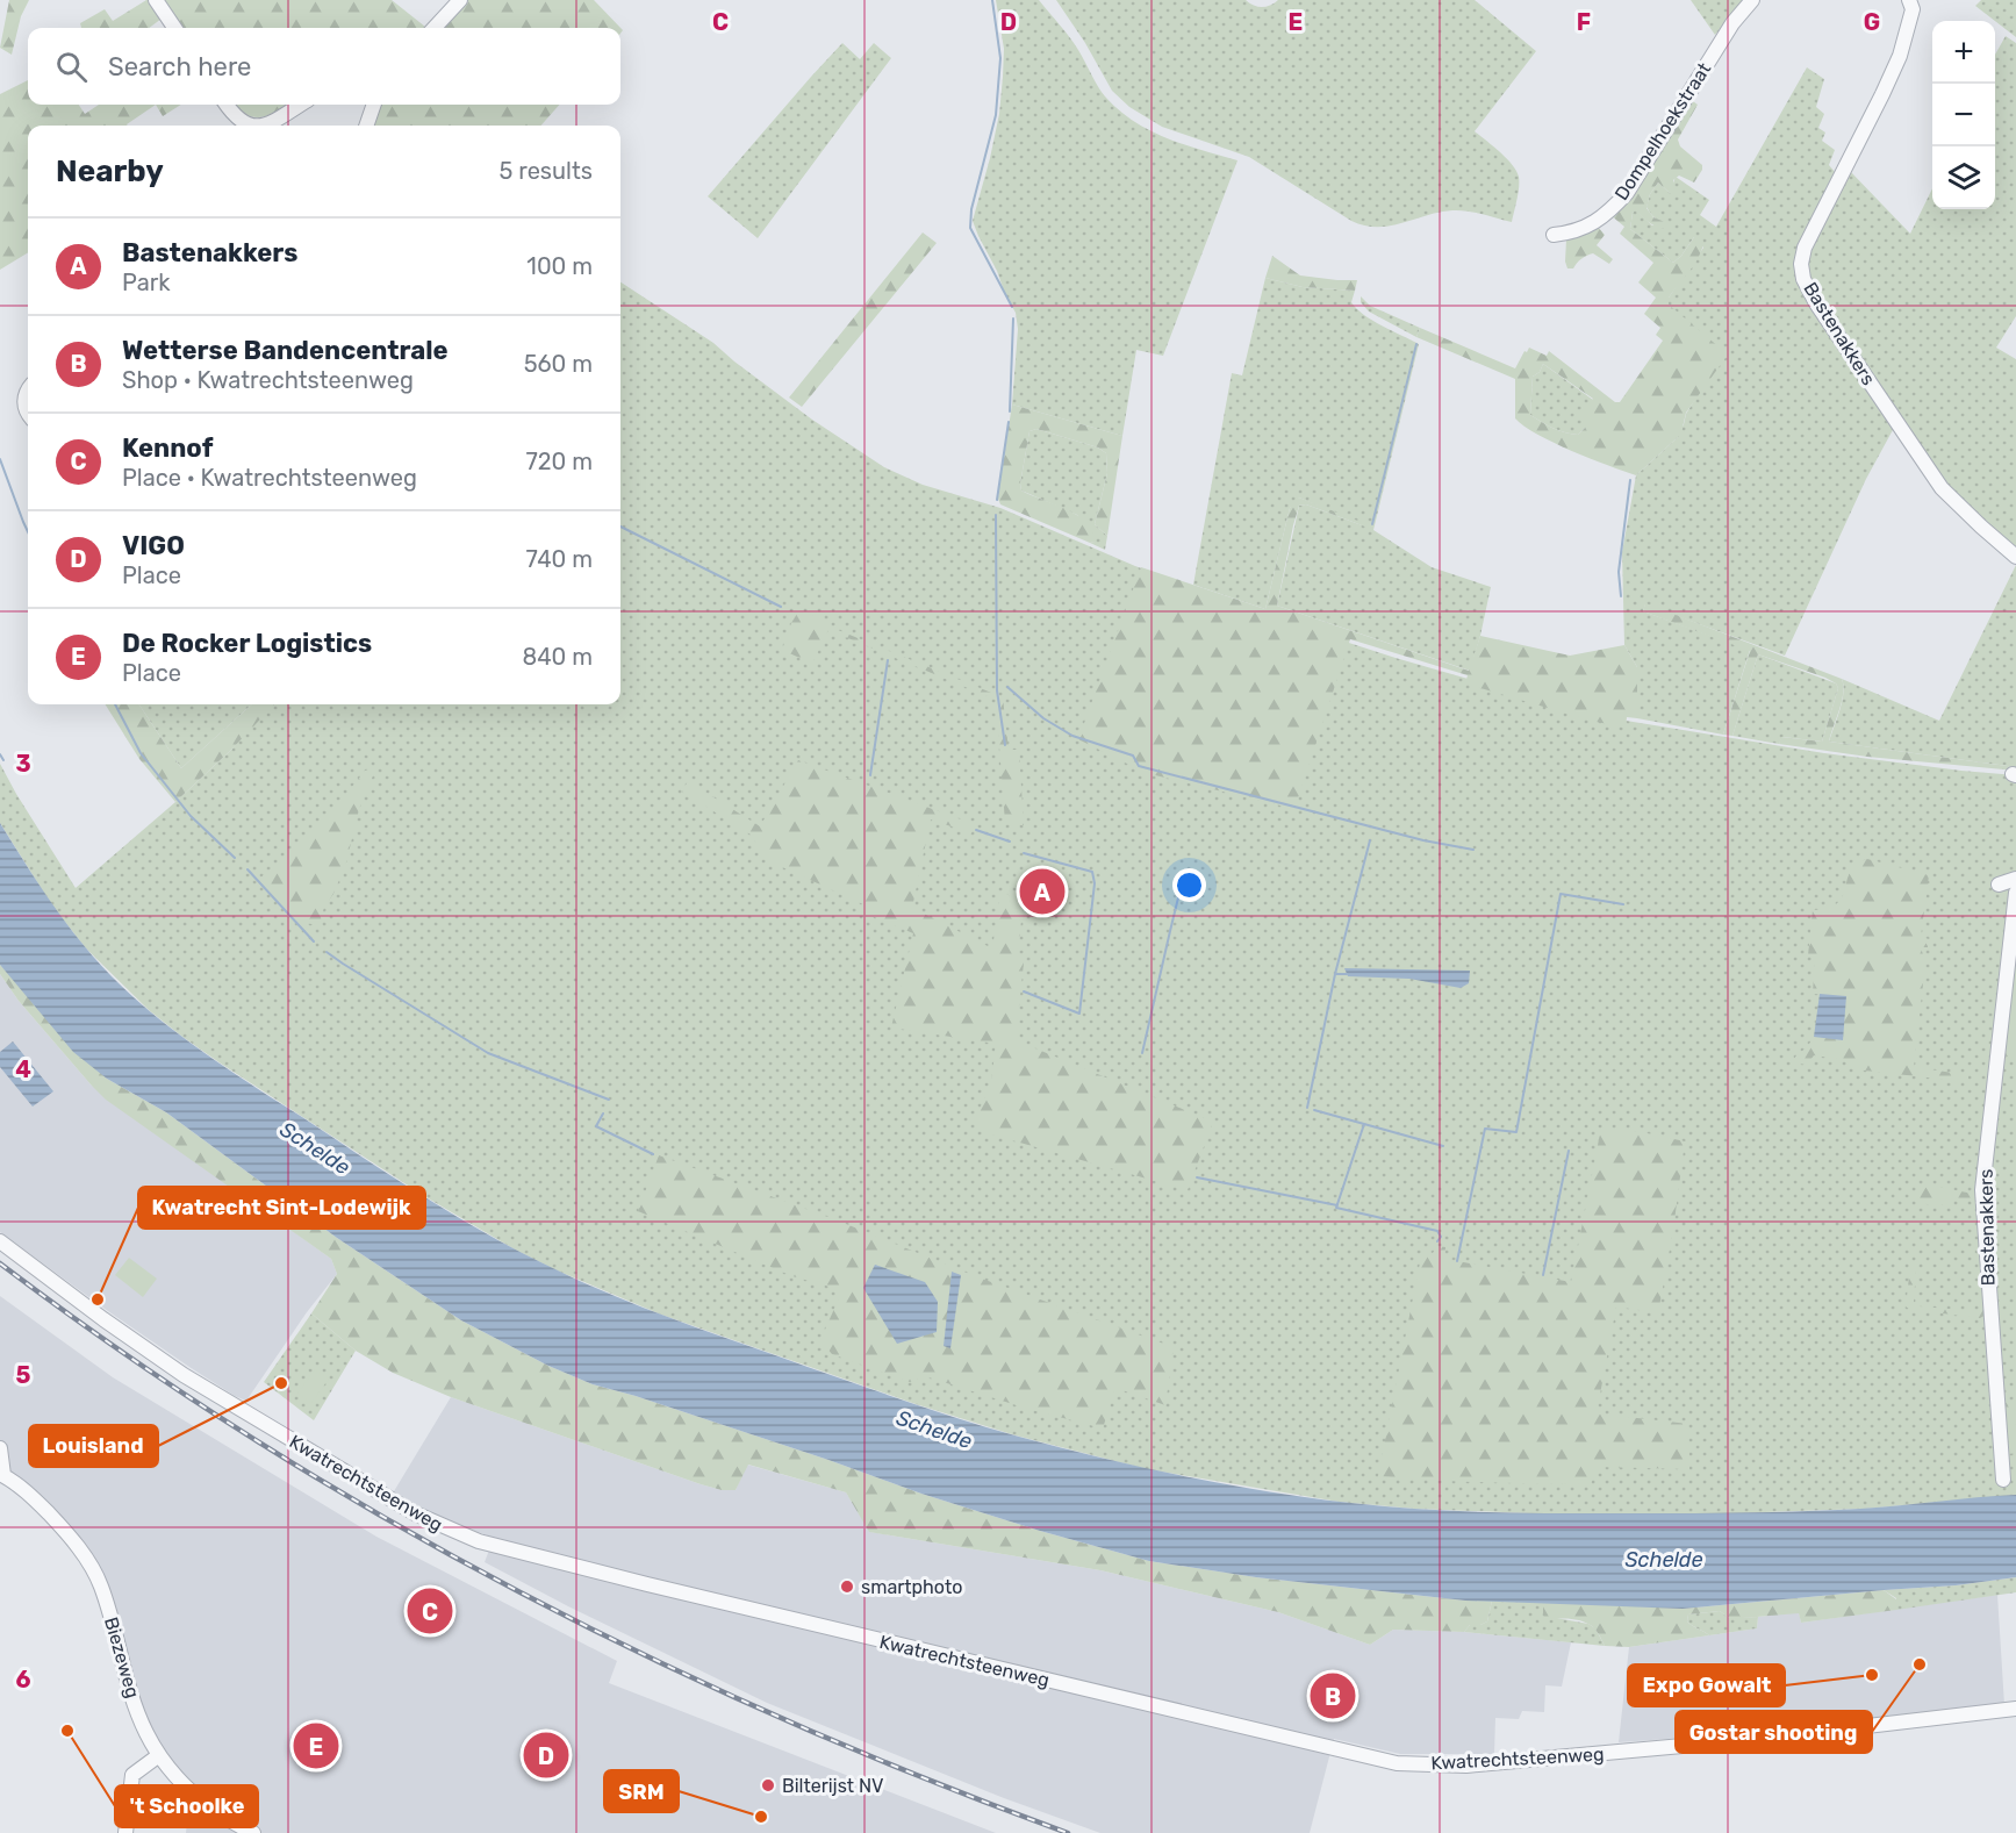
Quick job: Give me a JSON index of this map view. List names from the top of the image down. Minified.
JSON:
{"streets":{"street":["Dompelhoekstraat","Bastenakkers","Kwatrechtsteenweg","Biezeweg"]},"water":["Schelde"],"places":["Kwatrecht Sint-Lodewijk","Louisland","smartphoto","Gostar shooting","Expo Gowalt","'t Schoolke","Bilterijst NV","SRM"],"page":{"map_buttons":["+","−"],"search":"Search here","heading":["Nearby","5 results"],"list":[{"mark":"A","name":"Bastenakkers","note":"Park","value":"100 m"},{"mark":"B","name":"Wetterse Bandencentrale","note":"Shop · Kwatrechtsteenweg","value":"560 m"},{"mark":"C","name":"Kennof","note":"Place · Kwatrechtsteenweg","value":"720 m"},{"mark":"D","name":"VIGO","note":"Place","value":"740 m"},{"mark":"E","name":"De Rocker Logistics","note":"Place","value":"840 m"}],"pins":["A","C","B","E","D"]},"grid":{"columns":["C","D","E","F","G"],"rows":["3","4","5","6"]}}
